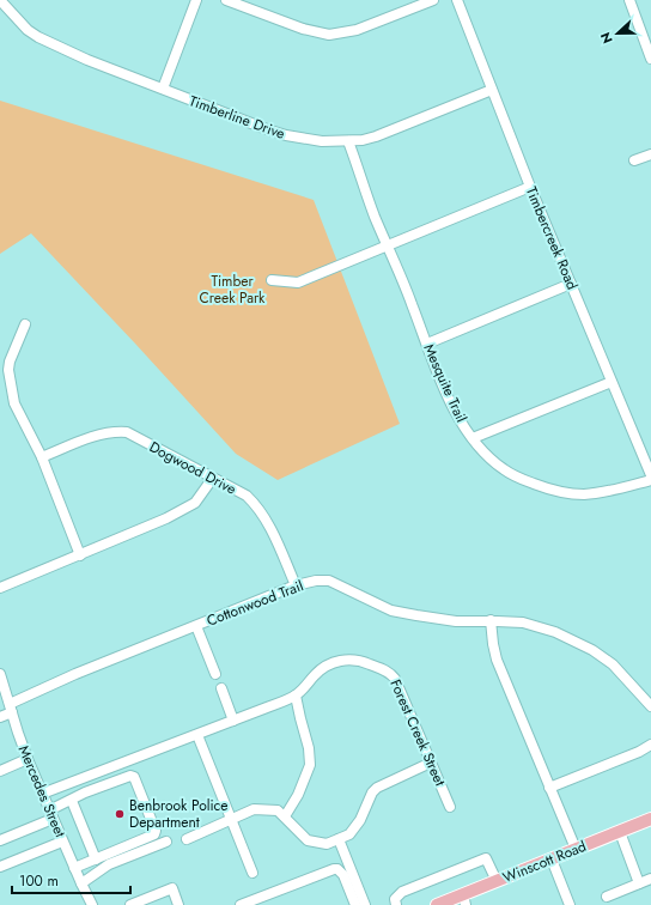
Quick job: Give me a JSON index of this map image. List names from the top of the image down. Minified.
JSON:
{"streets":{"main road":["Winscott Road"],"street":["Timberline Drive","Timbercreek Road","Mesquite Trail","Dogwood Drive","Cottonwood Trail","Forest Creek Street","Mercedes Street"]},"crossings":[["Timberline Drive","Timbercreek Road"],["Timberline Drive","Mesquite Trail"],["Dogwood Drive","Cottonwood Trail"],["Cottonwood Trail","Mercedes Street"],["Forest Creek Street","Mercedes Street"]],"parks":["Timber Creek Park"],"places":["Benbrook Police Department"],"scale_bar":"100 m","north":"left"}
